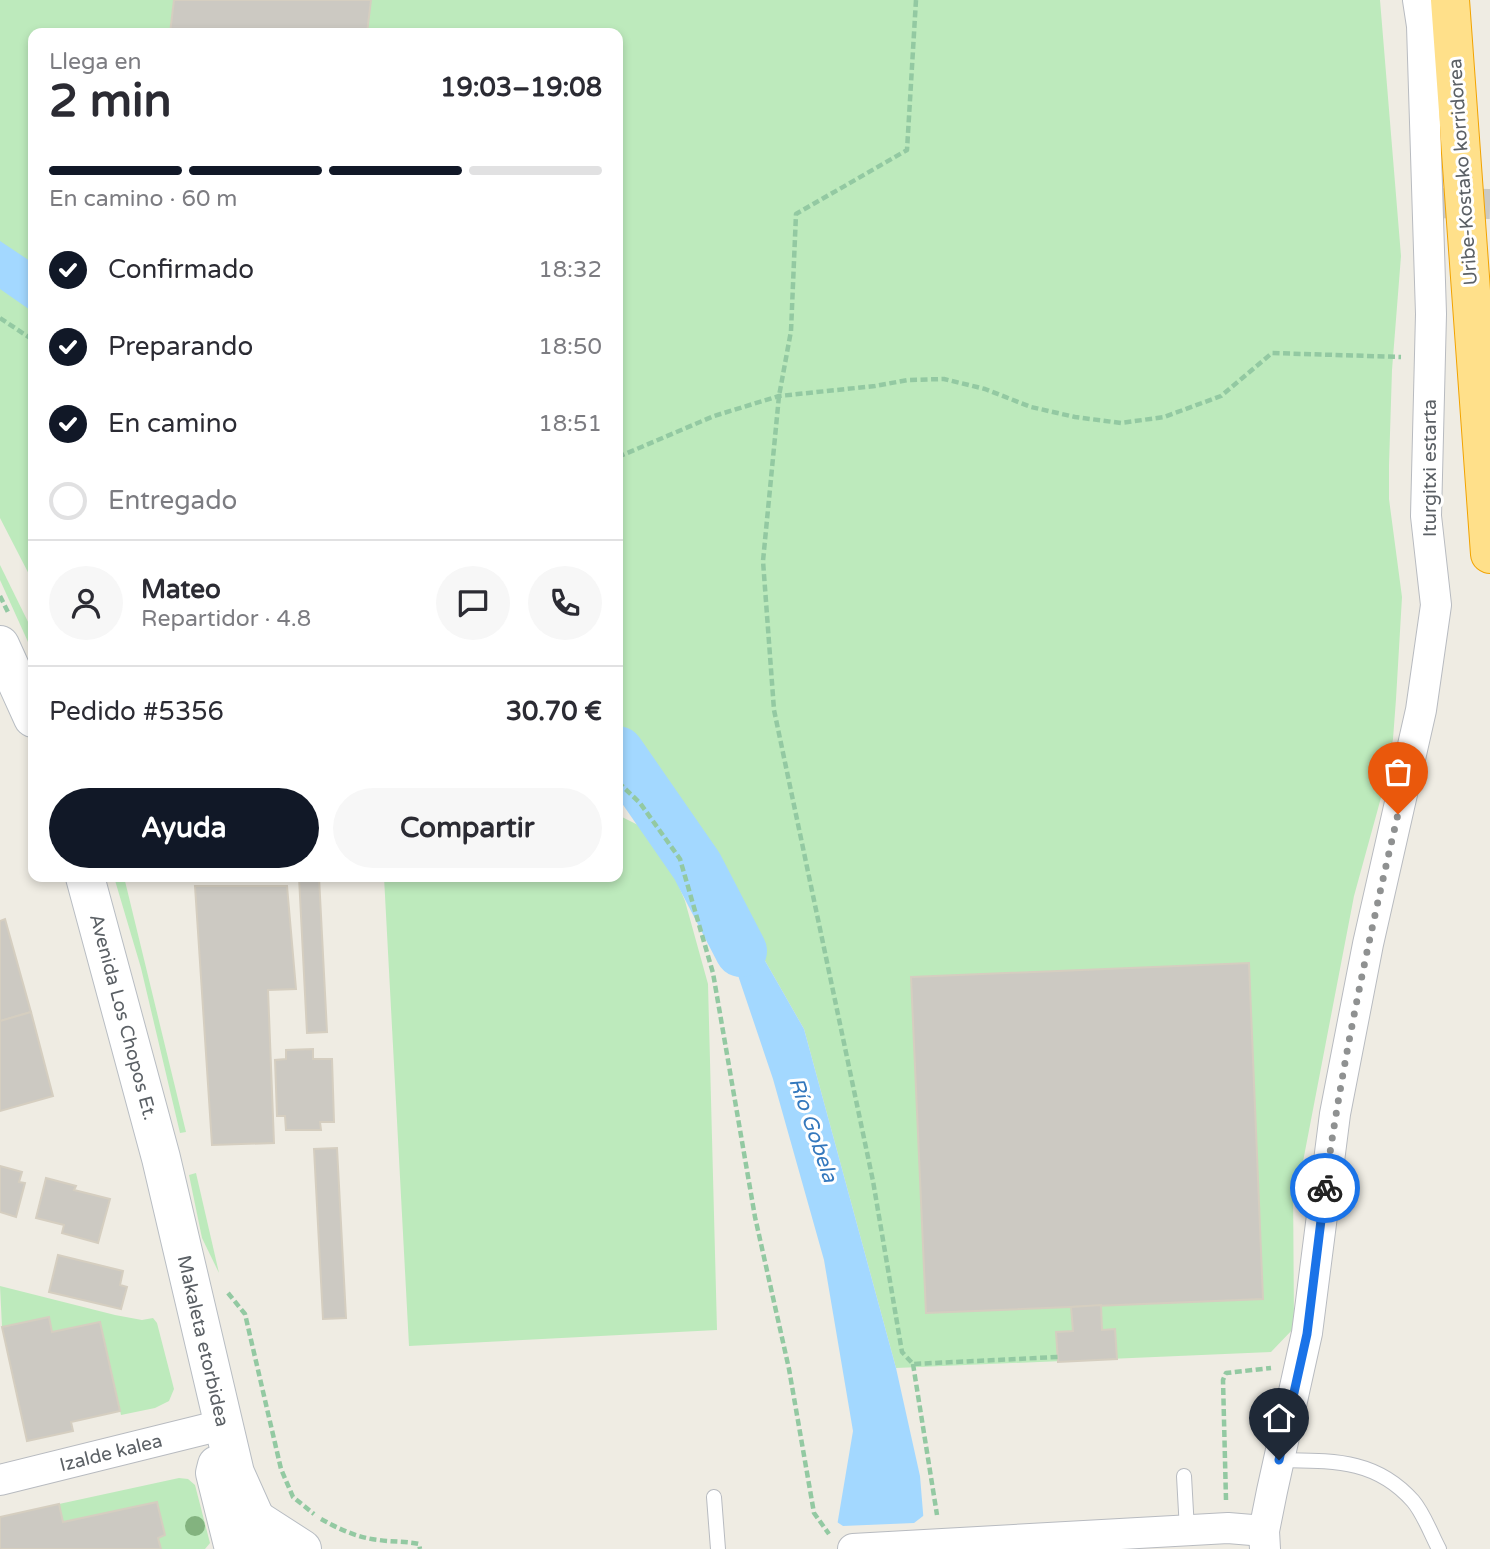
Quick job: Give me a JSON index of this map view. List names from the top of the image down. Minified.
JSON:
{"streets":{"highway":["Uribe-Kostako korridorea"],"street":["Iturgitxi estarta","Avenida Los Chopos Et.","Makaleta etorbidea","Izalde kalea"]},"crossings":[["Avenida Los Chopos Et.","Makaleta etorbidea"],["Makaleta etorbidea","Izalde kalea"]],"water":["Río Gobela"],"page":{"heading":["2 min","Llega en","19:03–19:08"],"panel":["Mateo","Repartidor · 4.8","Pedido #5356","30.70 €"],"bar":"En camino · 60 m","list":[["Confirmado","18:32"],["Preparando","18:50"],["En camino","18:51"],"Entregado"],"buttons":["Ayuda","Compartir"]}}
